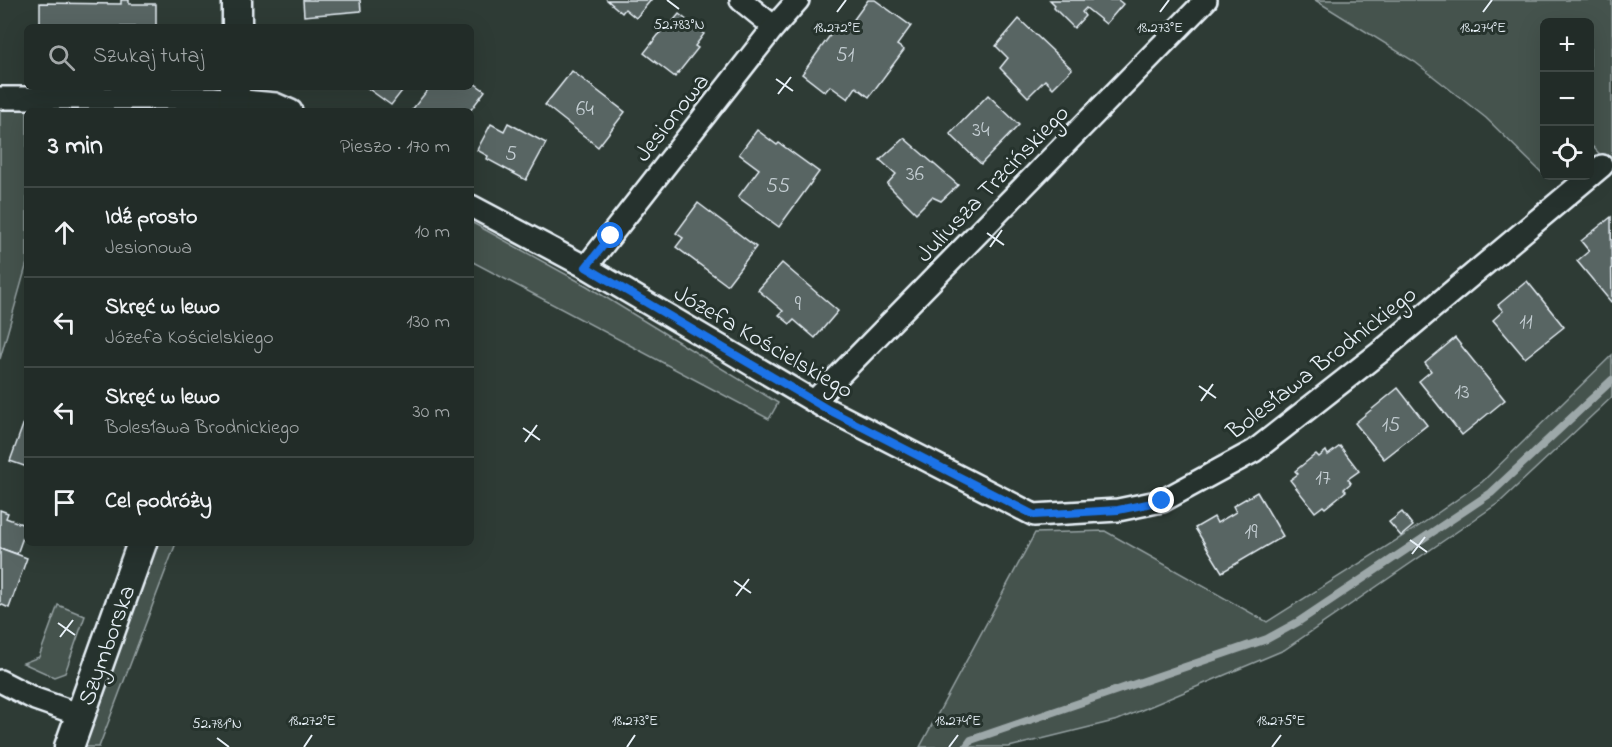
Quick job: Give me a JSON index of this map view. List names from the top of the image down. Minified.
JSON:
{"streets":{"street":["Jesionowa","Juliusza Trzcińskiego","Józefa Kościelskiego","Bolesława Brodnickiego","Szymborska"]},"crossings":[["Jesionowa","Józefa Kościelskiego"],["Juliusza Trzcińskiego","Józefa Kościelskiego"],["Józefa Kościelskiego","Bolesława Brodnickiego"]],"house_numbers":["51","64","34","5","36","55","9","11","13","15","17","19"],"page":{"map_buttons":["+","−"],"search":"Szukaj tutaj","heading":["3 min","Pieszo · 170 m"],"list":[["Idź prosto","Jesionowa","10 m"],["Skręć w lewo","Józefa Kościelskiego","130 m"],["Skręć w lewo","Bolesława Brodnickiego","30 m"],"Cel podróży"]},"coordinates":["52.783°N","18.272°E","18.273°E","18.274°E","18.275°E","52.781°N"]}
